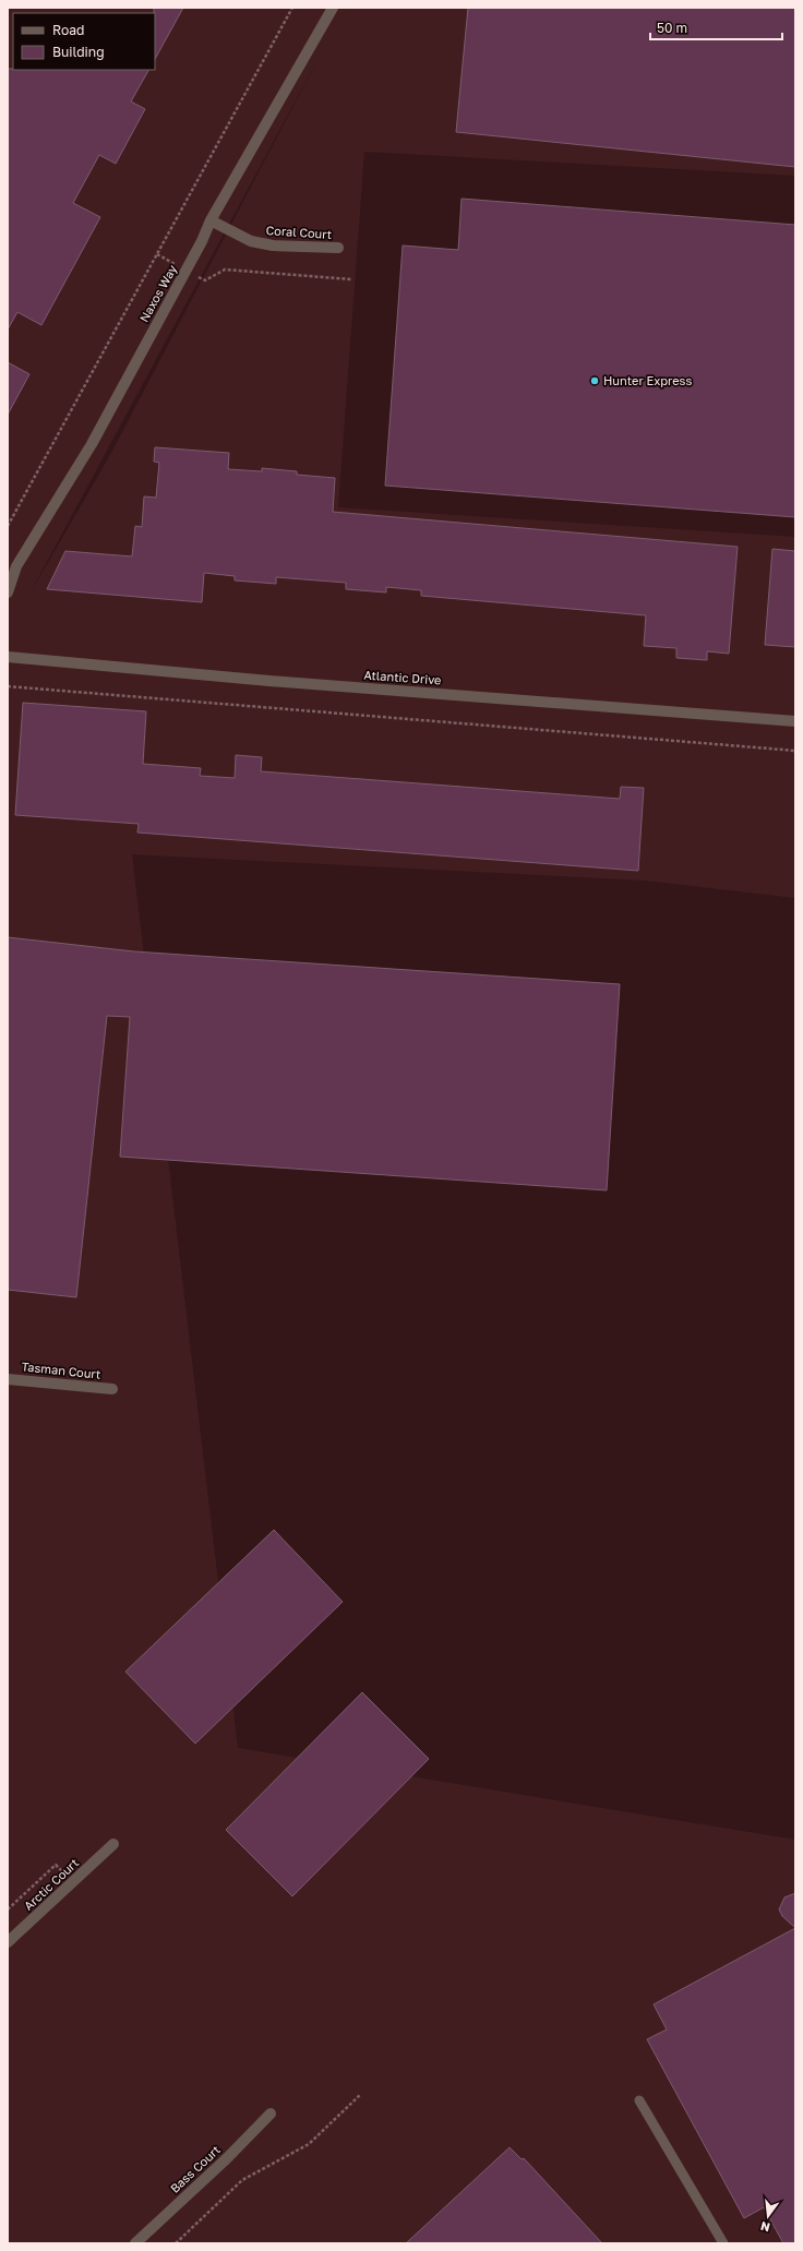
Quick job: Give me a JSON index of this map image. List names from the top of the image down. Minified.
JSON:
{"streets":{"street":["Coral Court","Naxos Way","Atlantic Drive","Tasman Court","Arctic Court","Bass Court"]},"crossings":[["Coral Court","Naxos Way"]],"places":["Hunter Express"],"legend":["Road","Building"],"scale_bar":"50 m","north":"bottom"}
